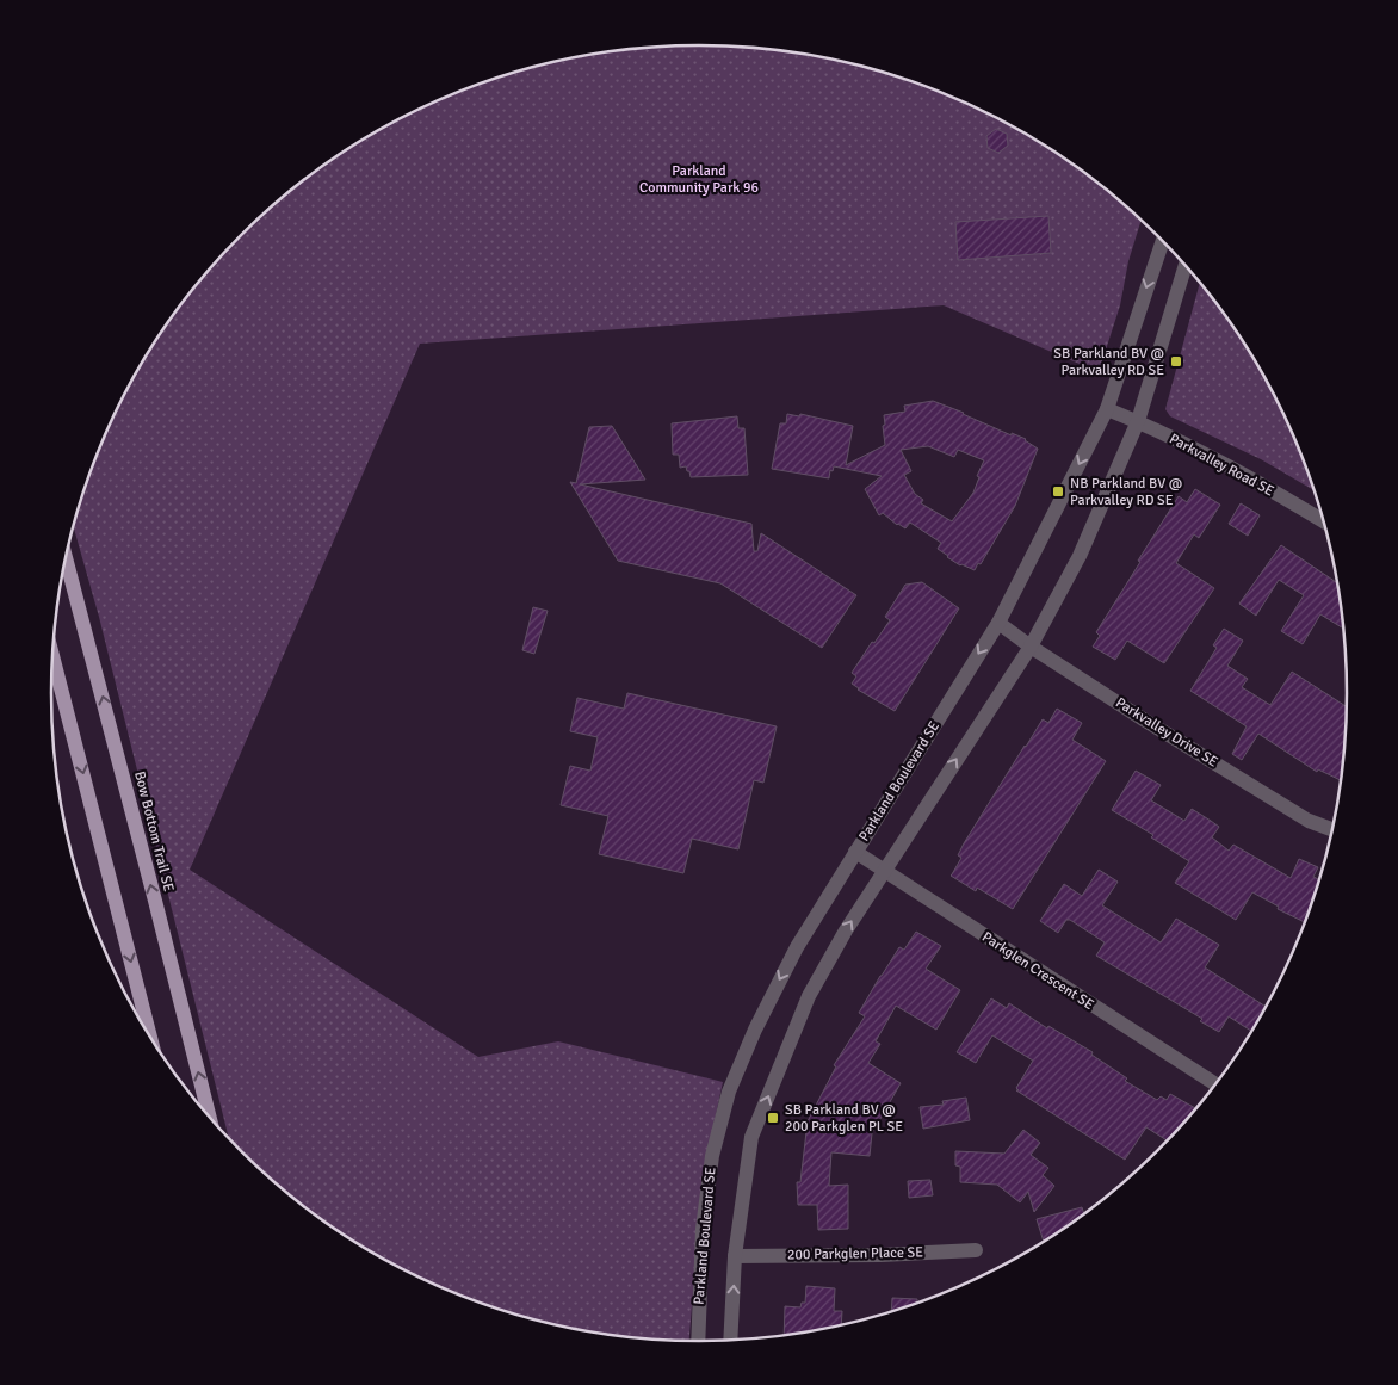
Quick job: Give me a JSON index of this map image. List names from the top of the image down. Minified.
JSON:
{"streets":{"main road":["Bow Bottom Trail SE"],"street":["Parkvalley Road SE","Parkvalley Drive SE","Parkland Boulevard SE","Parkglen Crescent SE","200 Parkglen Place SE"]},"crossings":[["Parkvalley Road SE","Parkland Boulevard SE"],["Parkvalley Drive SE","Parkland Boulevard SE"],["Parkland Boulevard SE","Parkglen Crescent SE"]],"parks":["Parkland Community Park 96"],"places":{"transit":["SB Parkland BV @ Parkvalley RD SE","NB Parkland BV @ Parkvalley RD SE","SB Parkland BV @ 200 Parkglen PL SE"]}}
